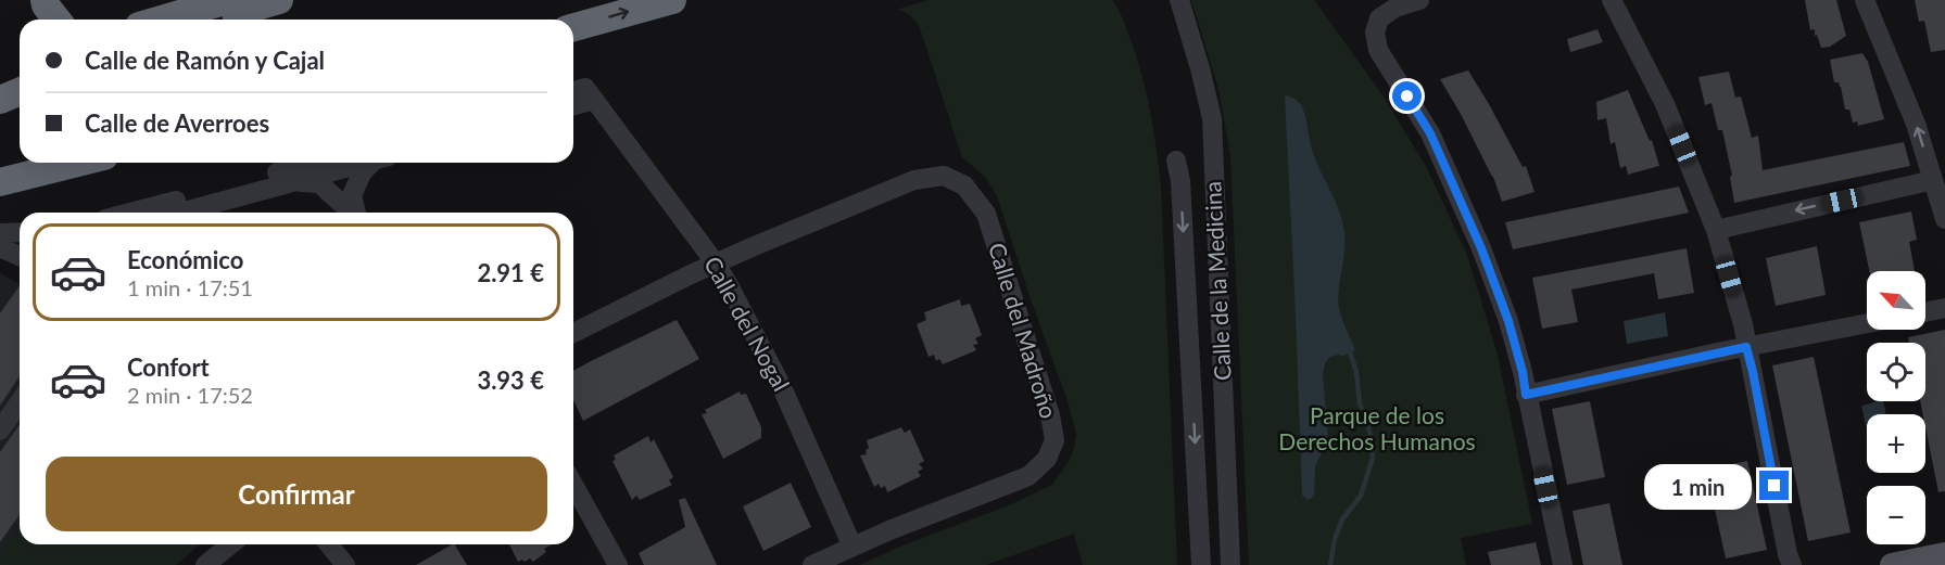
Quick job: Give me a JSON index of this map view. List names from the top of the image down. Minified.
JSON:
{"streets":{"street":["Calle de la Medicina","Calle del Nogal","Calle del Madroño"]},"crossings":[["Calle del Nogal","Calle del Madroño"]],"parks":["Parque de los Derechos Humanos"],"north":"top left","page":{"banner":["Calle de Ramón y Cajal","Calle de Averroes"],"list":[{"name":"Económico","note":"1 min · 17:51","value":"2.91 €"},{"name":"Confort","note":"2 min · 17:52","value":"3.93 €"}],"map_buttons":["+","−"],"buttons":"Confirmar","bubble":"1 min"}}
